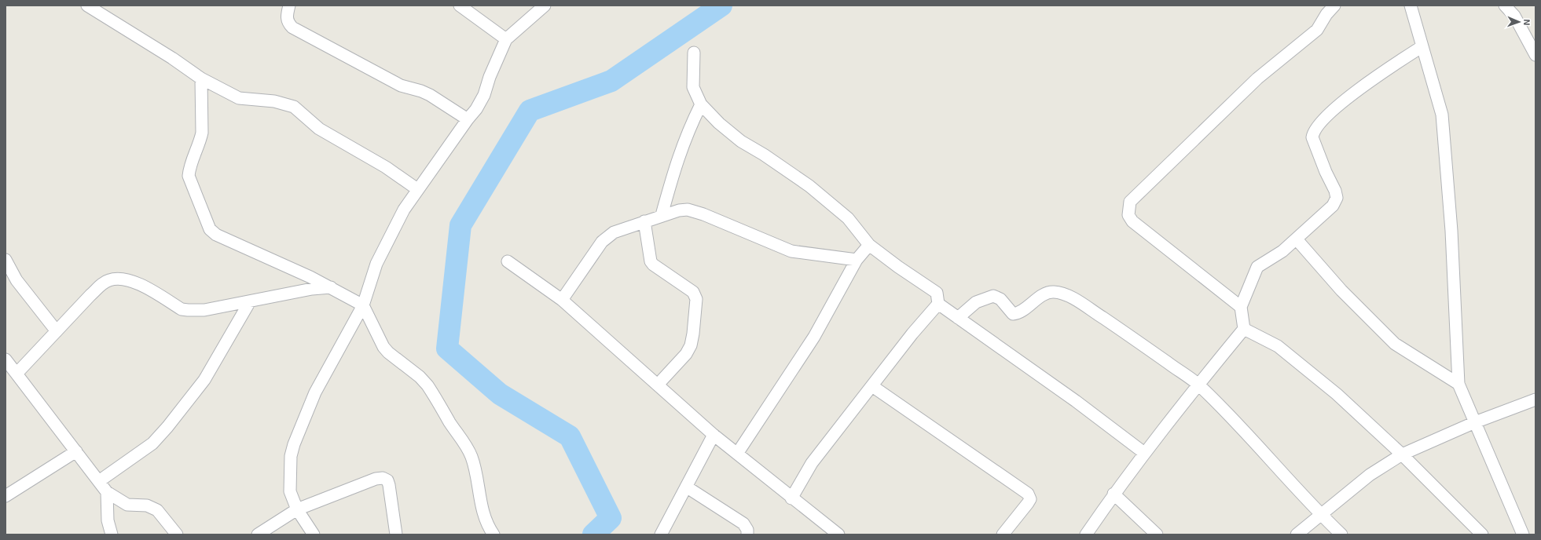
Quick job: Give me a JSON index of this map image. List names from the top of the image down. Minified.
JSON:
{"north":"right"}
